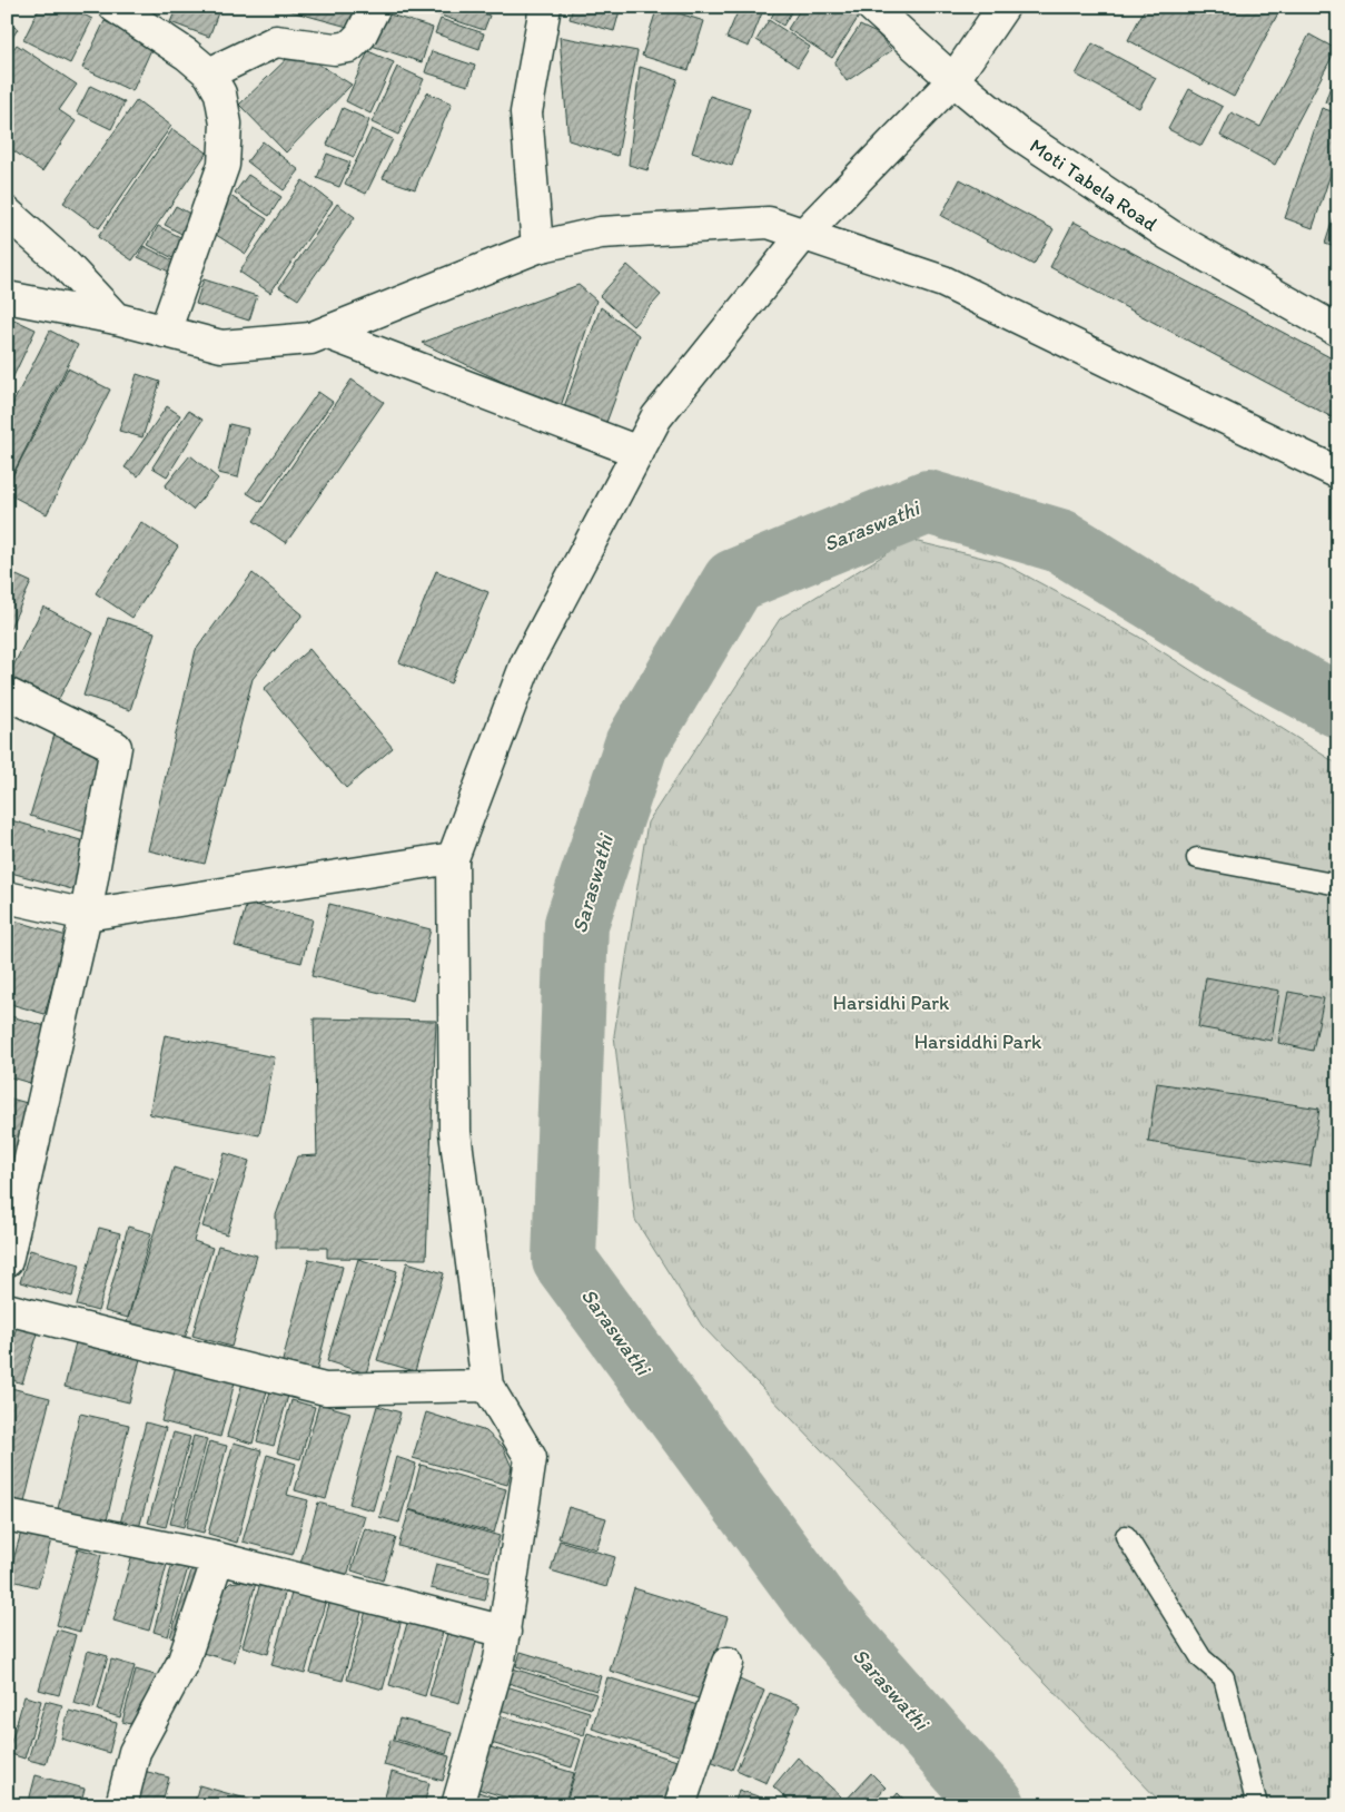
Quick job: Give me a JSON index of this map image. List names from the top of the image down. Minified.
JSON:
{"streets":{"street":["Moti Tabela Road"]},"water":["Saraswathi"],"parks":["Harsidhi Park","Harsiddhi Park"]}
